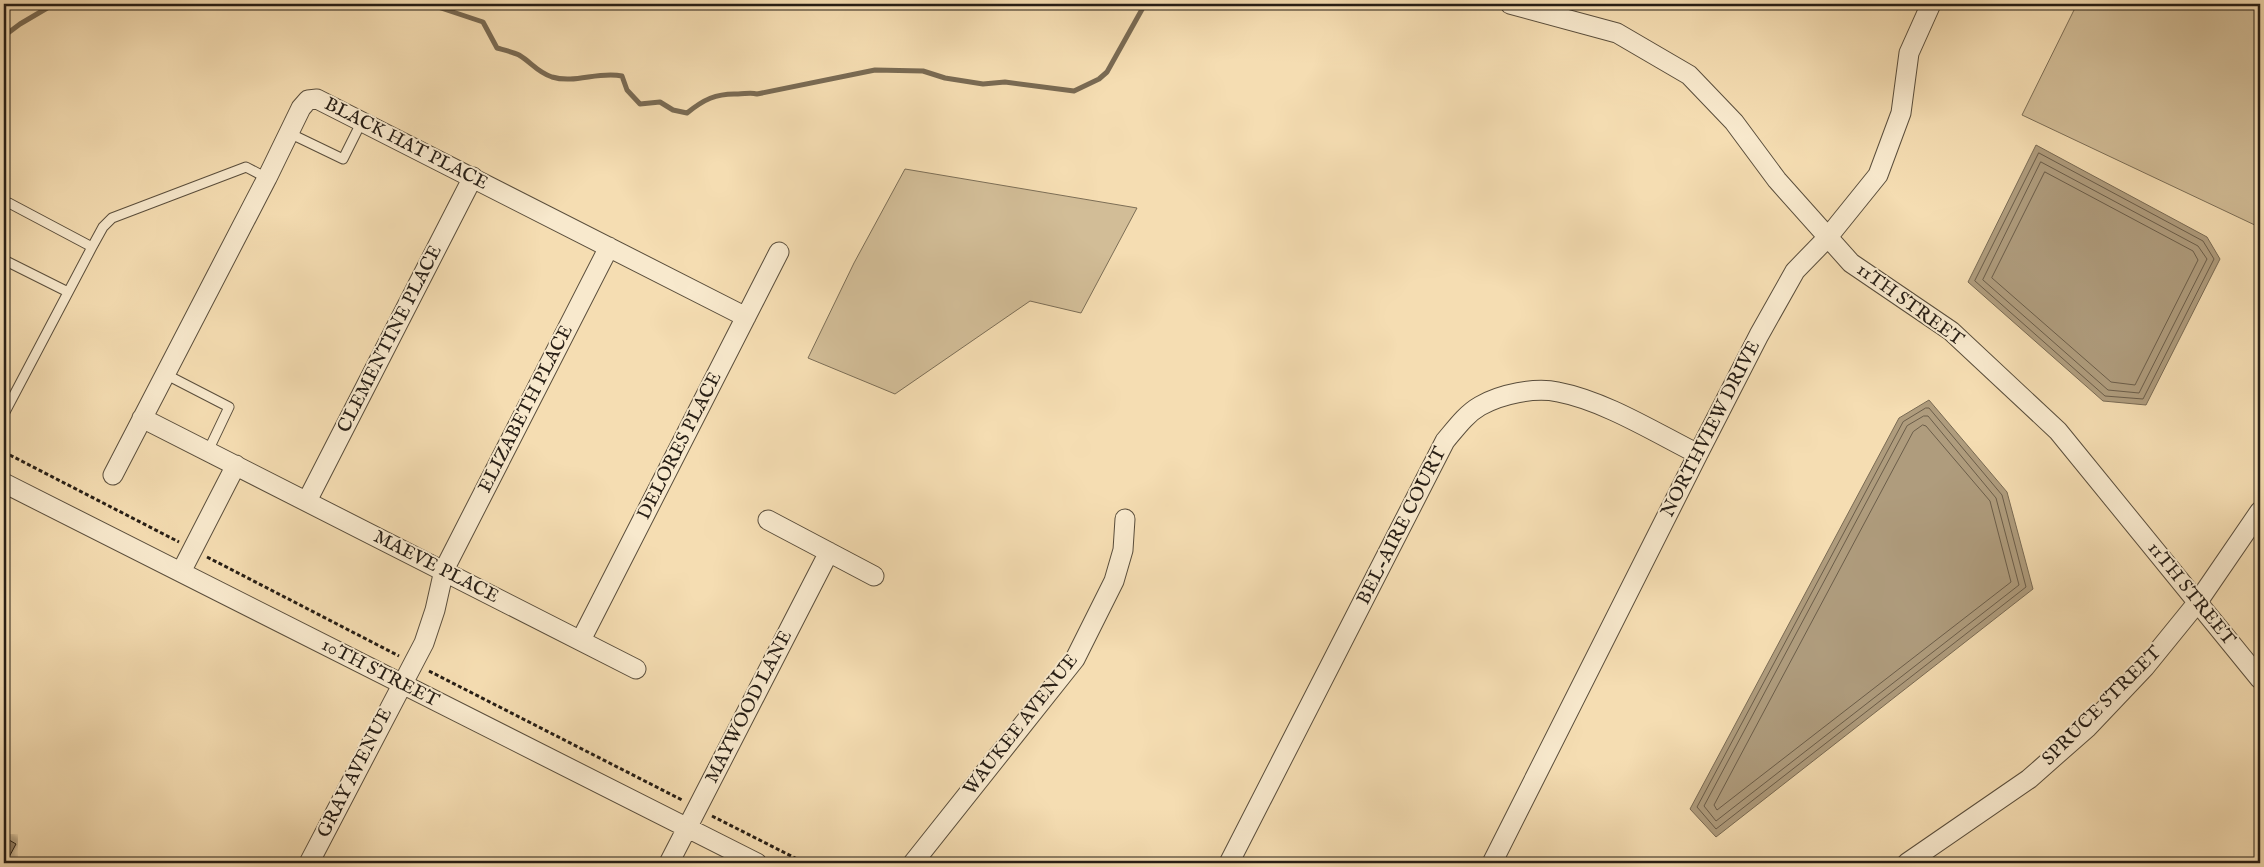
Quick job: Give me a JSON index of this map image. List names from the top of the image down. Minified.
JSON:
{"streets":{"street":["BLACK HAT PLACE","11TH STREET","CLEMENTINE PLACE","ELIZABETH PLACE","NORTHVIEW DRIVE","DELORES PLACE","BEL-AIRE COURT","MAEVE PLACE","10TH STREET","SPRUCE STREET","MAYWOOD LANE","WAUKEE AVENUE","GRAY AVENUE"]},"crossings":[["BLACK HAT PLACE","CLEMENTINE PLACE"],["BLACK HAT PLACE","ELIZABETH PLACE"],["BLACK HAT PLACE","DELORES PLACE"],["BLACK HAT PLACE","MAEVE PLACE"],["11TH STREET","NORTHVIEW DRIVE"],["11TH STREET","SPRUCE STREET"],["CLEMENTINE PLACE","MAEVE PLACE"],["ELIZABETH PLACE","MAEVE PLACE"],["ELIZABETH PLACE","10TH STREET"],["ELIZABETH PLACE","GRAY AVENUE"],["NORTHVIEW DRIVE","BEL-AIRE COURT"],["DELORES PLACE","MAEVE PLACE"],["10TH STREET","MAYWOOD LANE"],["10TH STREET","GRAY AVENUE"]]}
